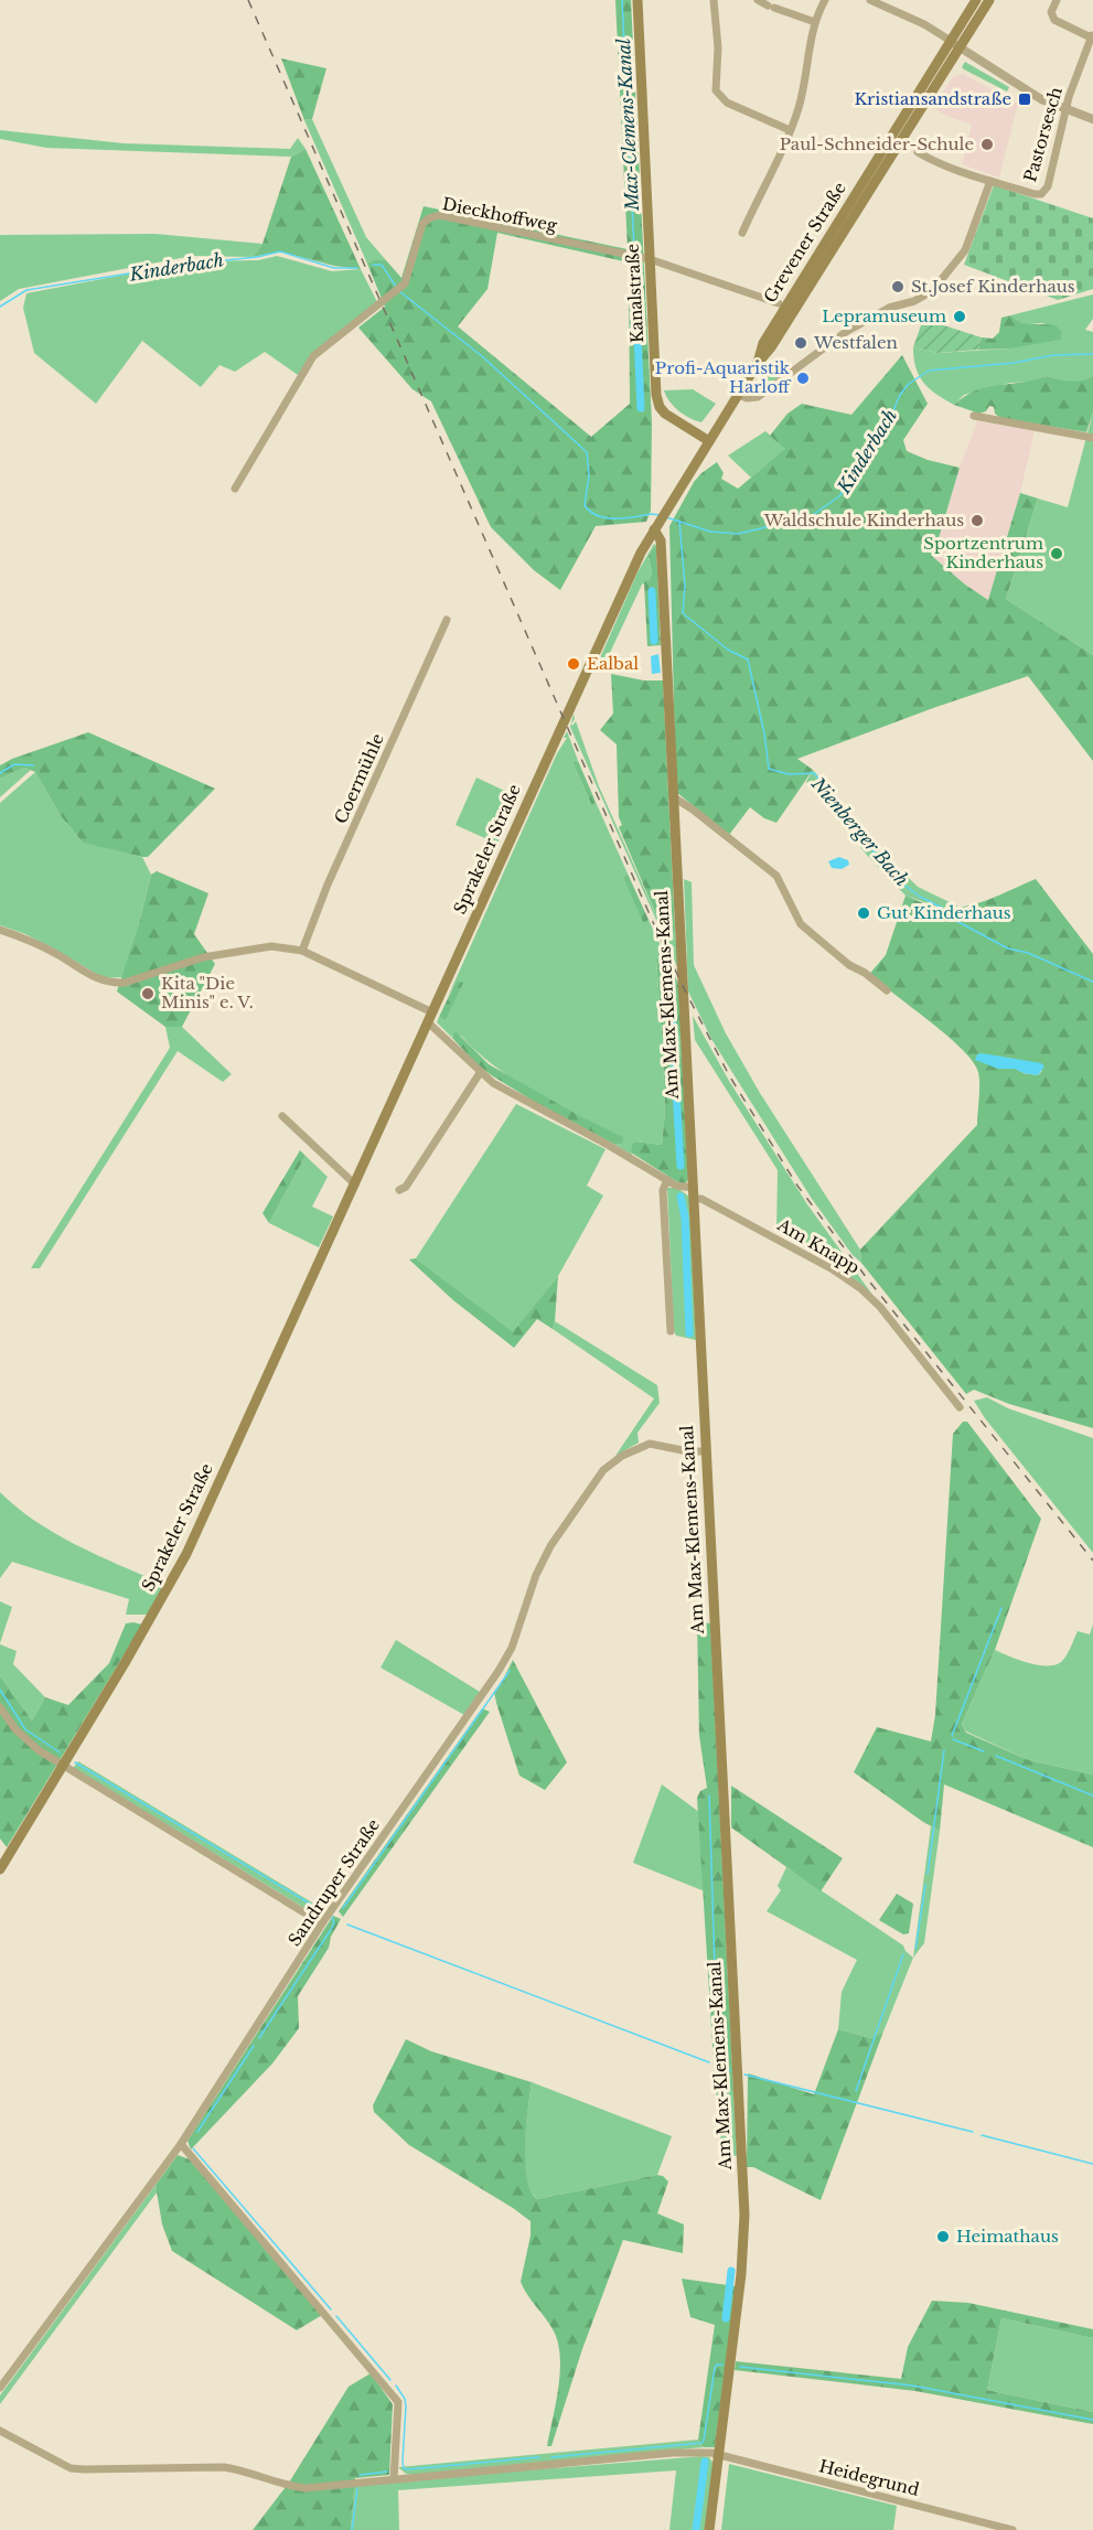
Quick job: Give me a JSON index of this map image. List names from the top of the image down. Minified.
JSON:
{"streets":{"main road":["Grevener Straße","Kanalstraße","Sprakeler Straße","Am Max-Klemens-Kanal"],"street":["Pastorsesch","Dieckhoffweg","Coermühle","Am Knapp","Sandruper Straße","Heidegrund"]},"crossings":[["Dieckhoffweg","Kanalstraße"],["Grevener Straße","Kanalstraße"],["Grevener Straße","Sprakeler Straße"],["Grevener Straße","Am Max-Klemens-Kanal"],["Sprakeler Straße","Am Max-Klemens-Kanal"],["Sprakeler Straße","Am Knapp"],["Am Max-Klemens-Kanal","Am Knapp"],["Am Max-Klemens-Kanal","Sandruper Straße"],["Am Max-Klemens-Kanal","Heidegrund"]],"water":["Max-Clemens-Kanal","Kinderbach","Nienberger Bach"],"places":{"transit":["Kristiansandstraße"],"other":["Paul-Schneider-Schule","St.Josef Kinderhaus","Lepramuseum","Westfalen","Profi-Aquaristik Harloff","Waldschule Kinderhaus","Sportzentrum Kinderhaus","Ealbal","Gut Kinderhaus","Kita \"Die Minis\" e. V.","Heimathaus"]}}
